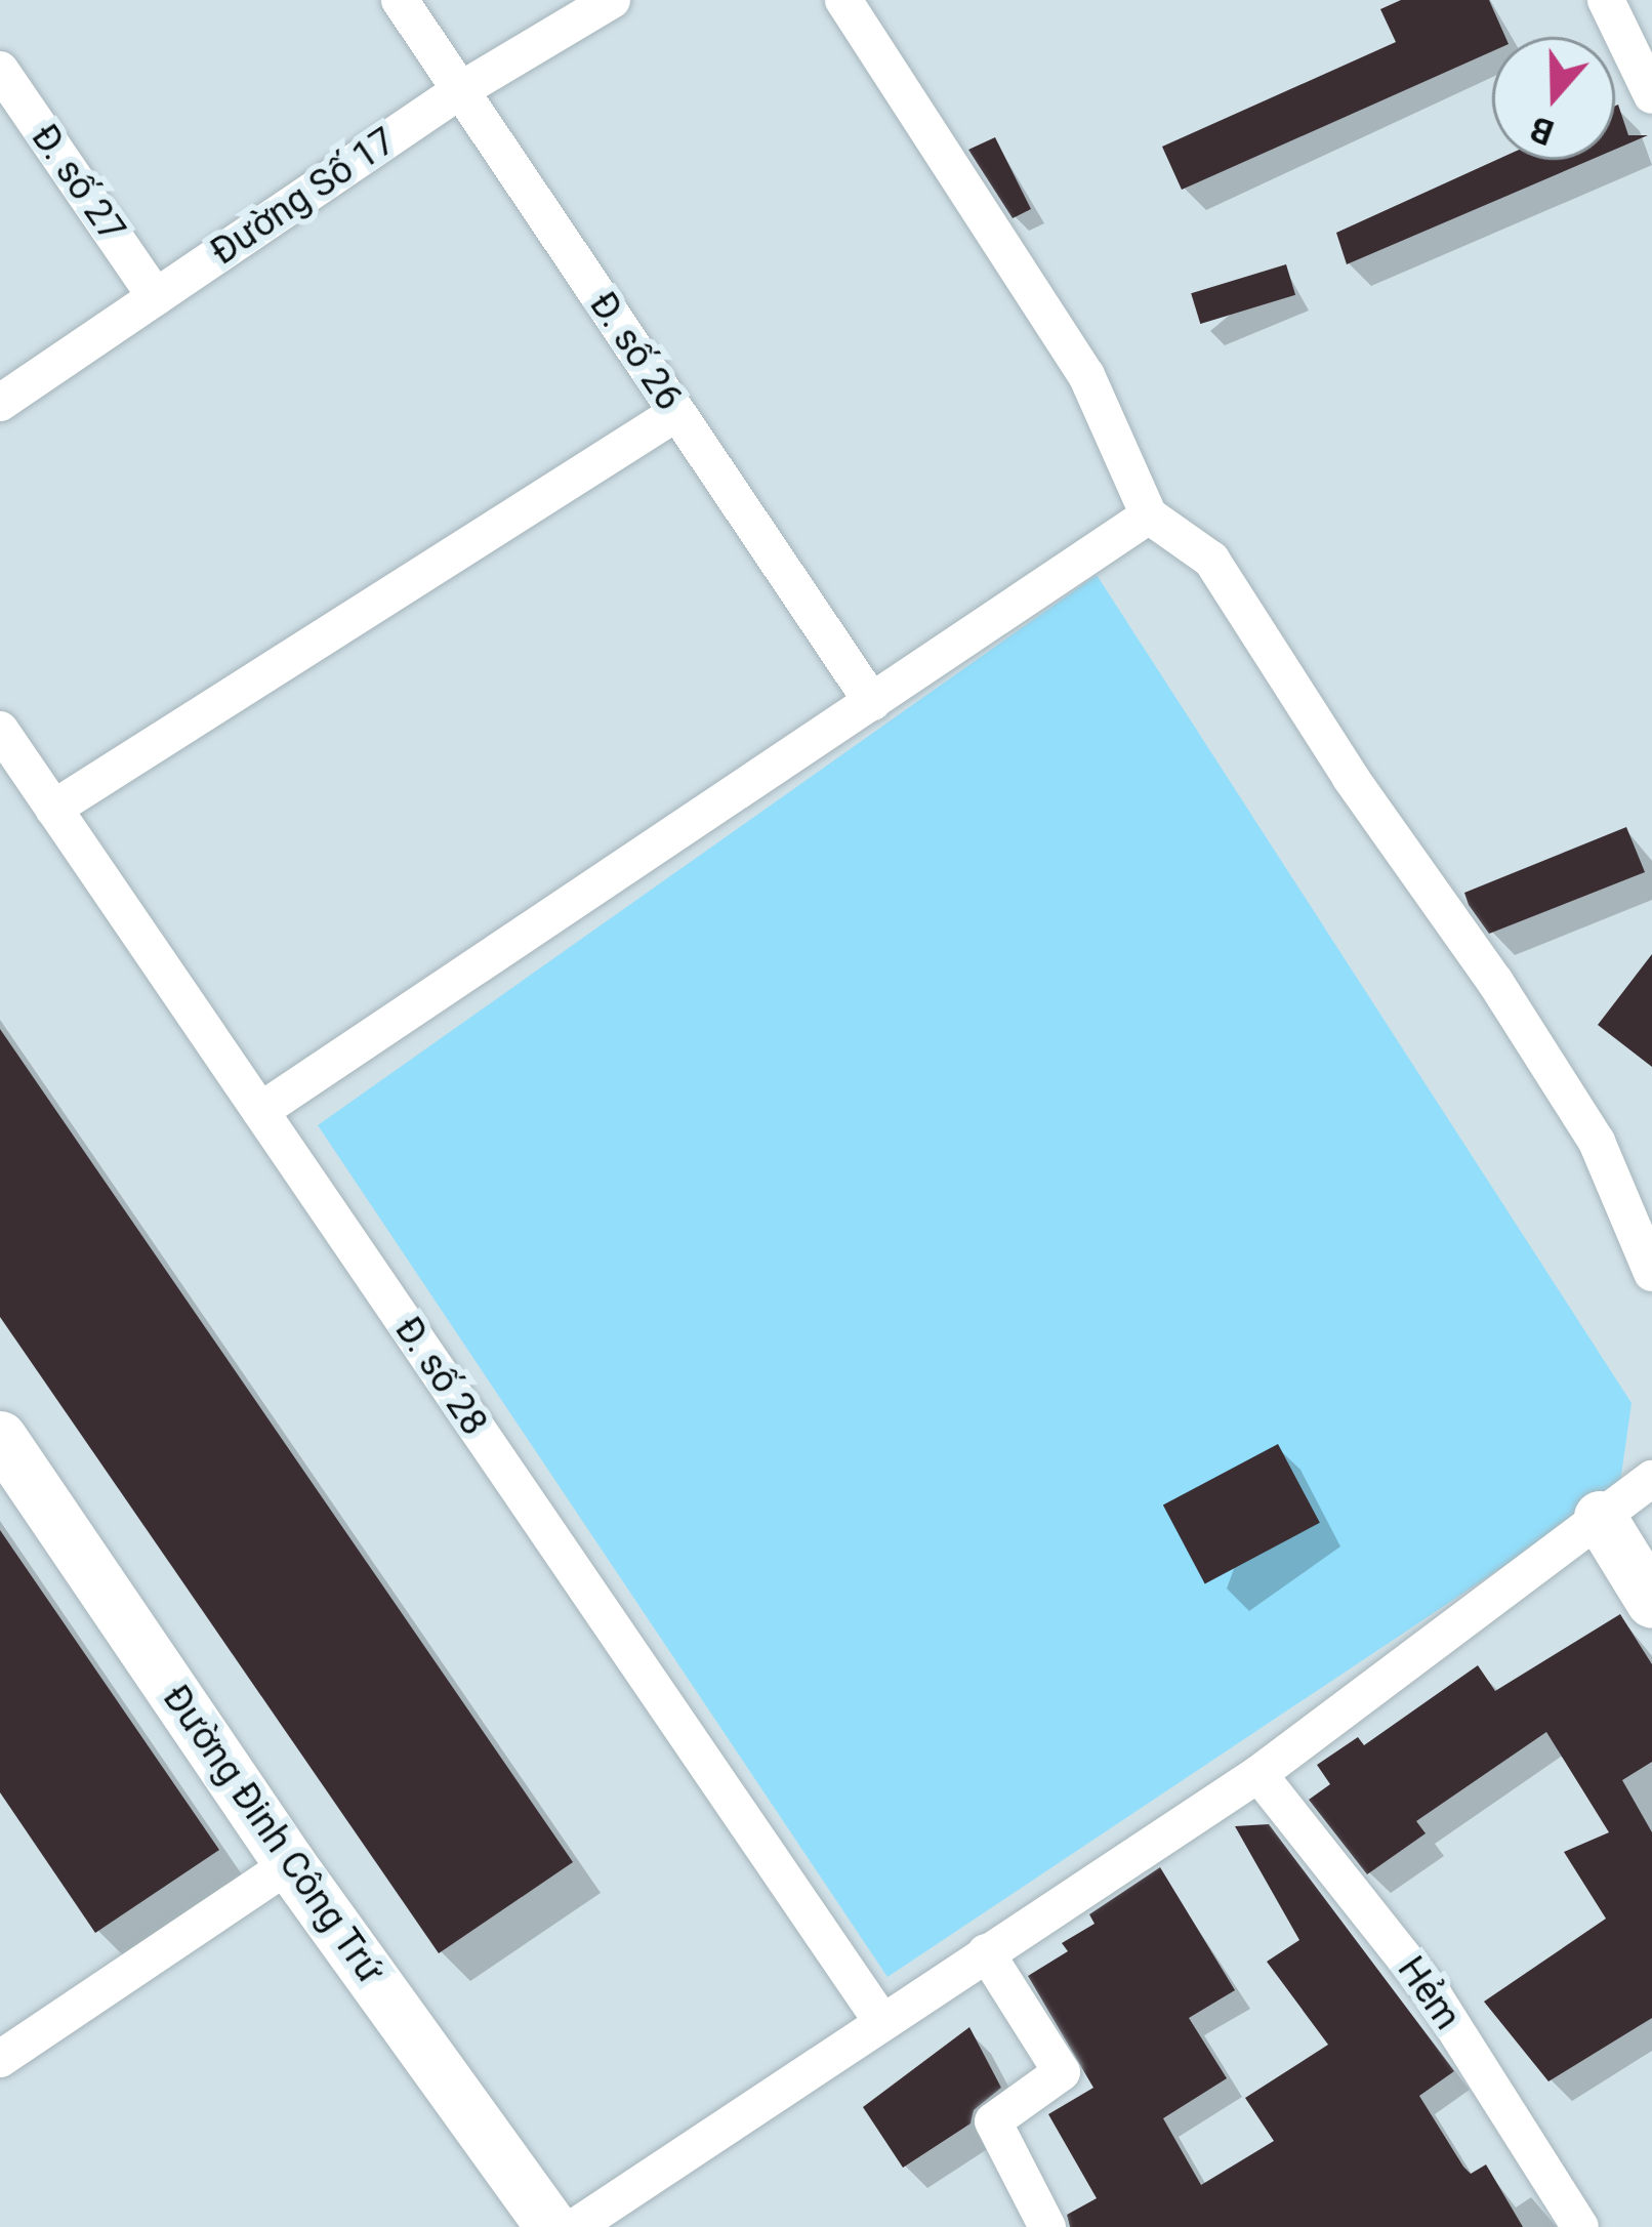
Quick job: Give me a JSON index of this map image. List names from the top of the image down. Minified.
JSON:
{"streets":{"street":["Đ. số 27","Đường Số 17","Đ. số 26","Đ. số 28","Đường Đinh Công Trứ","Hẻm"]},"crossings":[["Đ. số 27","Đường Số 17"],["Đường Số 17","Đ. số 26"]],"north":"bottom"}
